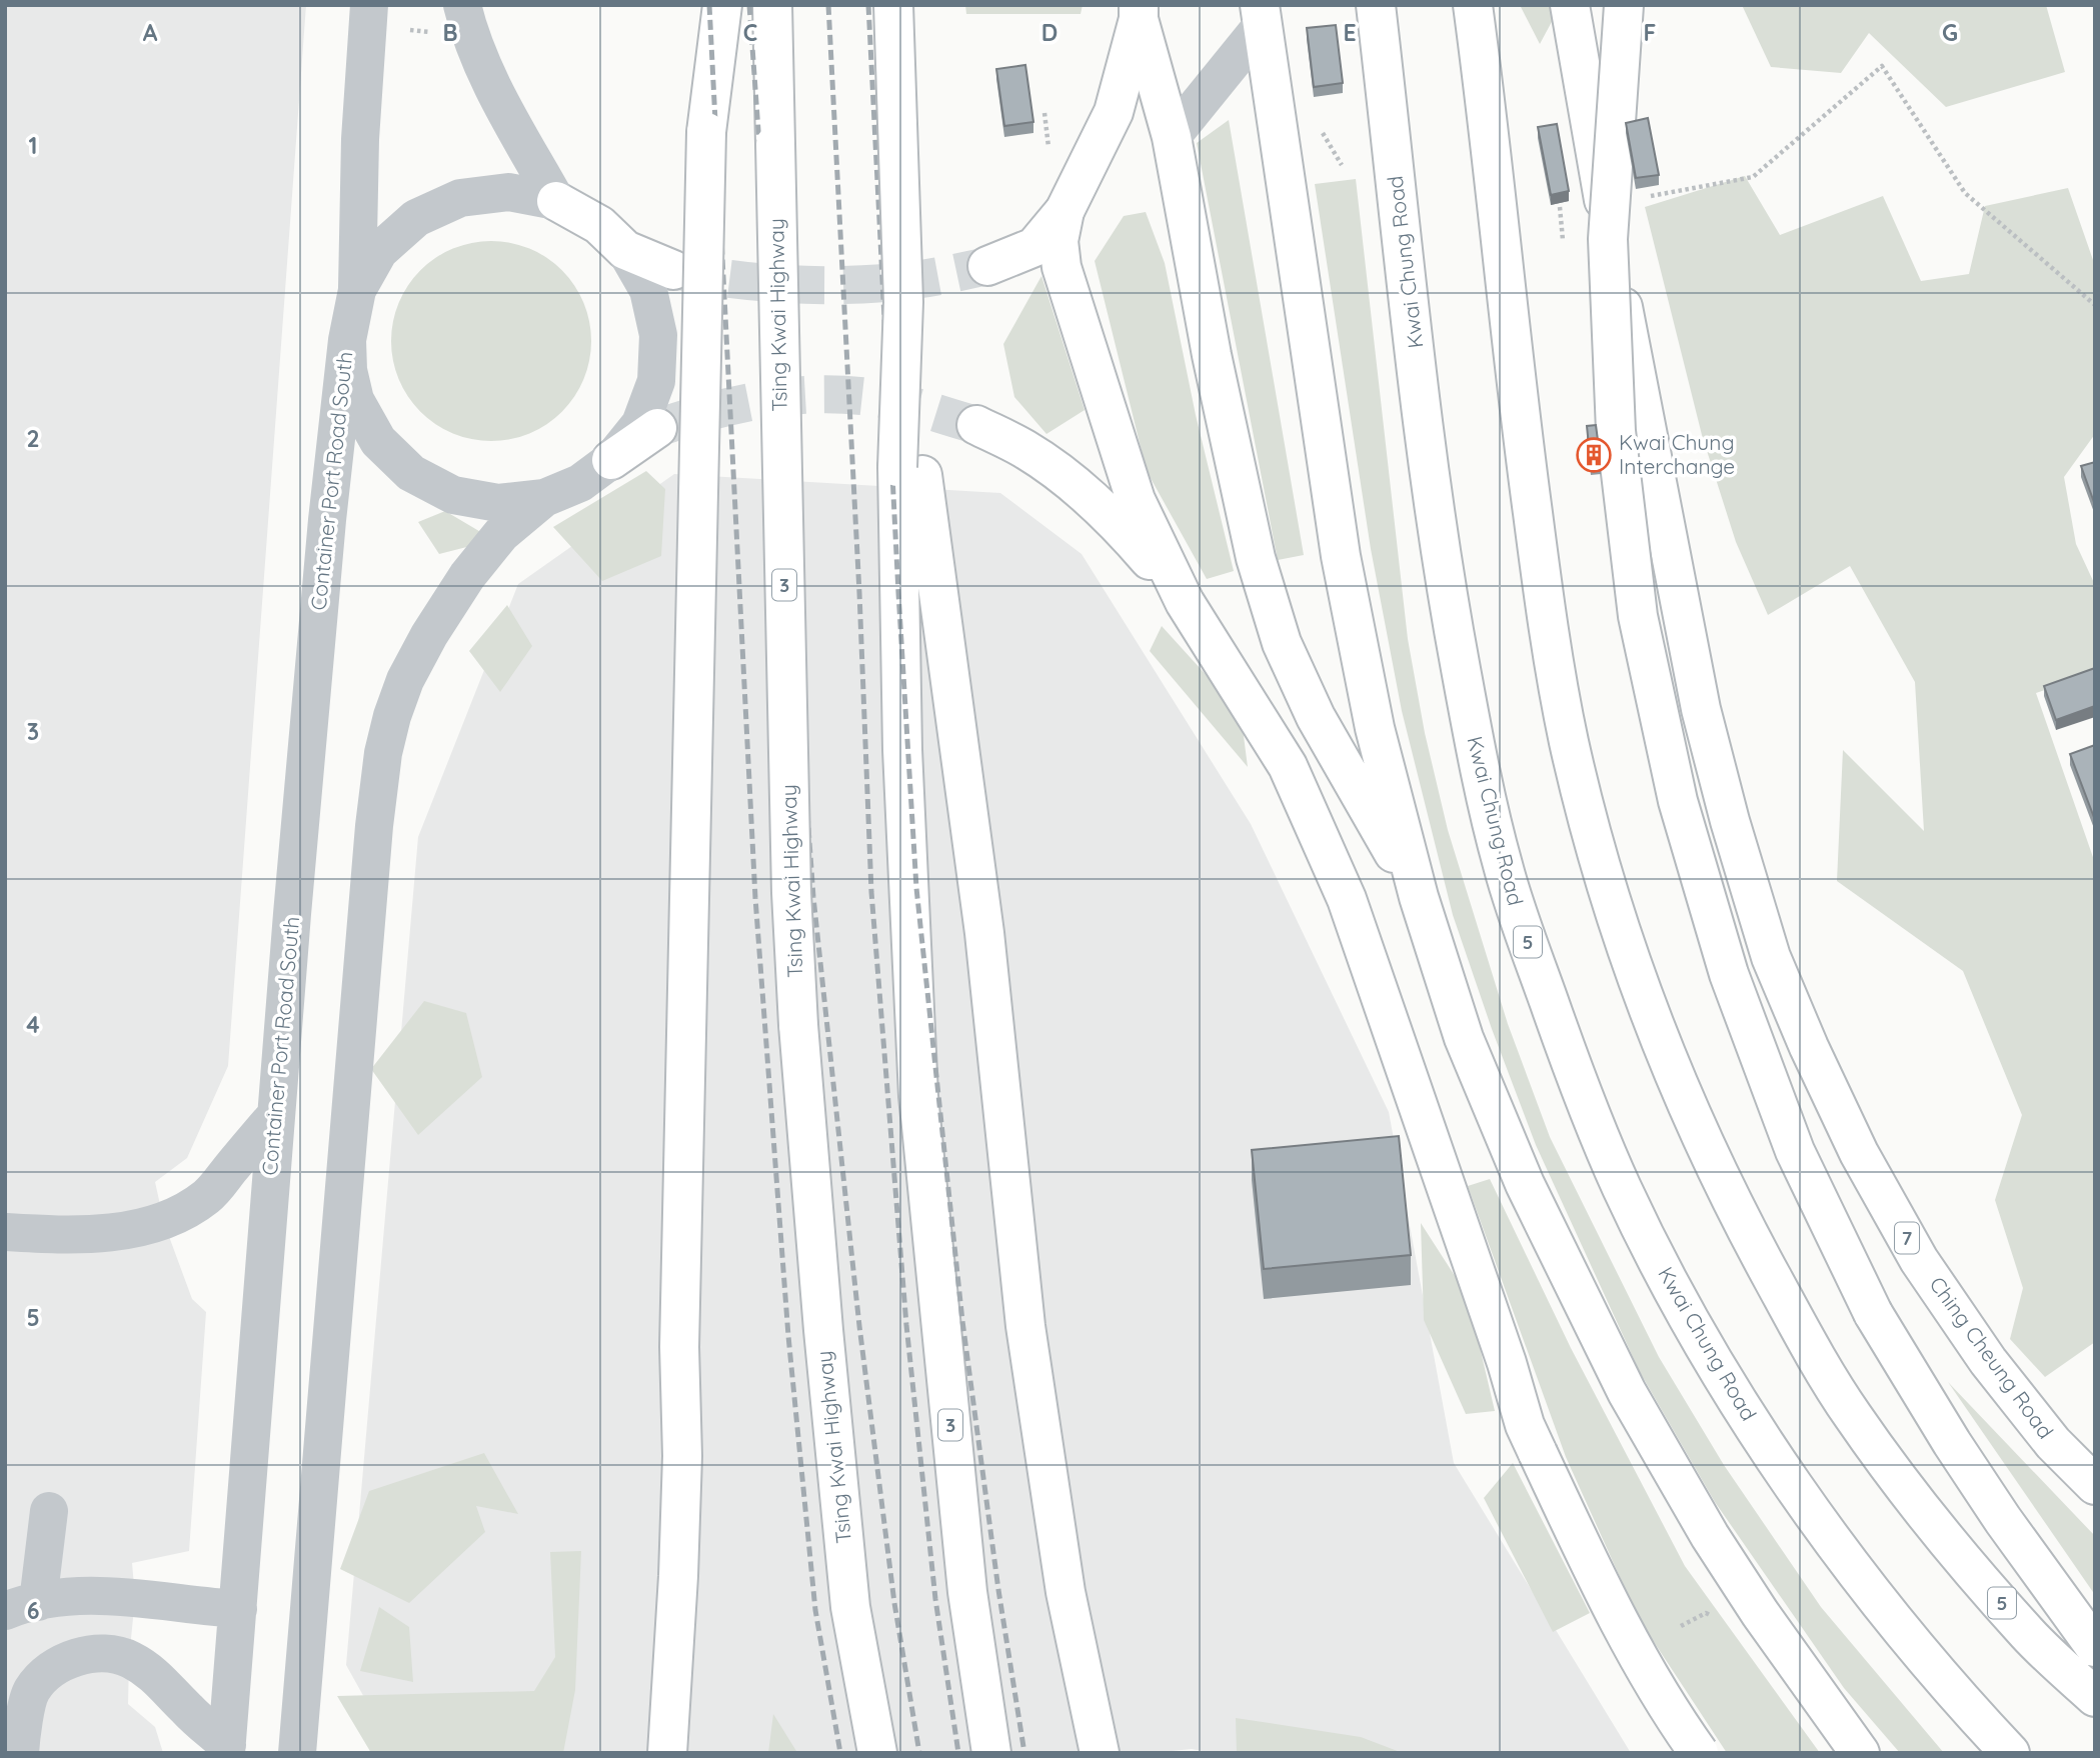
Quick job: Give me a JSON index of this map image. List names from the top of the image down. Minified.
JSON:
{"streets":{"main road":["Kwai Chung Road","Tsing Kwai Highway","3","5","7","Ching Cheung Road"],"street":["Container Port Road South"]},"places":{"building":["Kwai Chung Interchange"]},"grid":{"columns":["A","B","C","D","E","F","G"],"rows":["1","2","3","4","5","6"]}}
